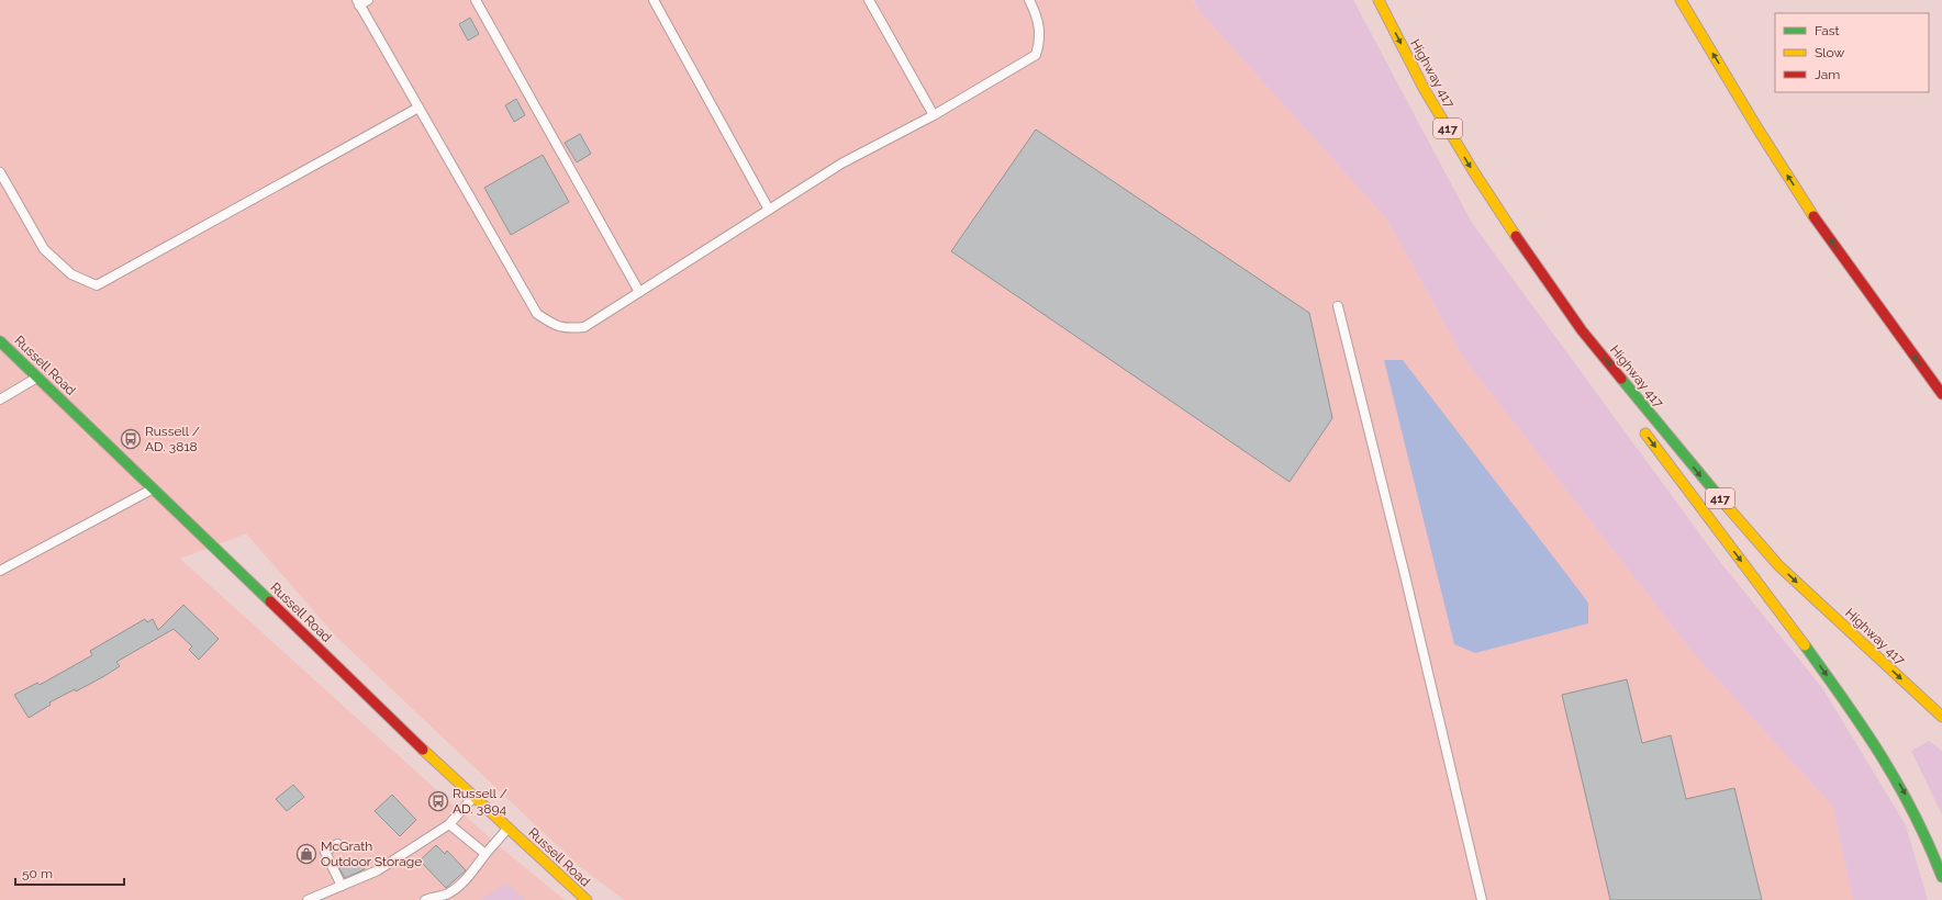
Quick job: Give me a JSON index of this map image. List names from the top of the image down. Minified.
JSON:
{"streets":{"main road":["Highway 417","417","Russell Road"]},"places":{"bus stop":["Russell / AD. 3818","Russell / AD. 3894"],"shop":["McGrath Outdoor Storage"]},"legend":["Fast","Slow","Jam"],"scale_bar":"50 m"}
